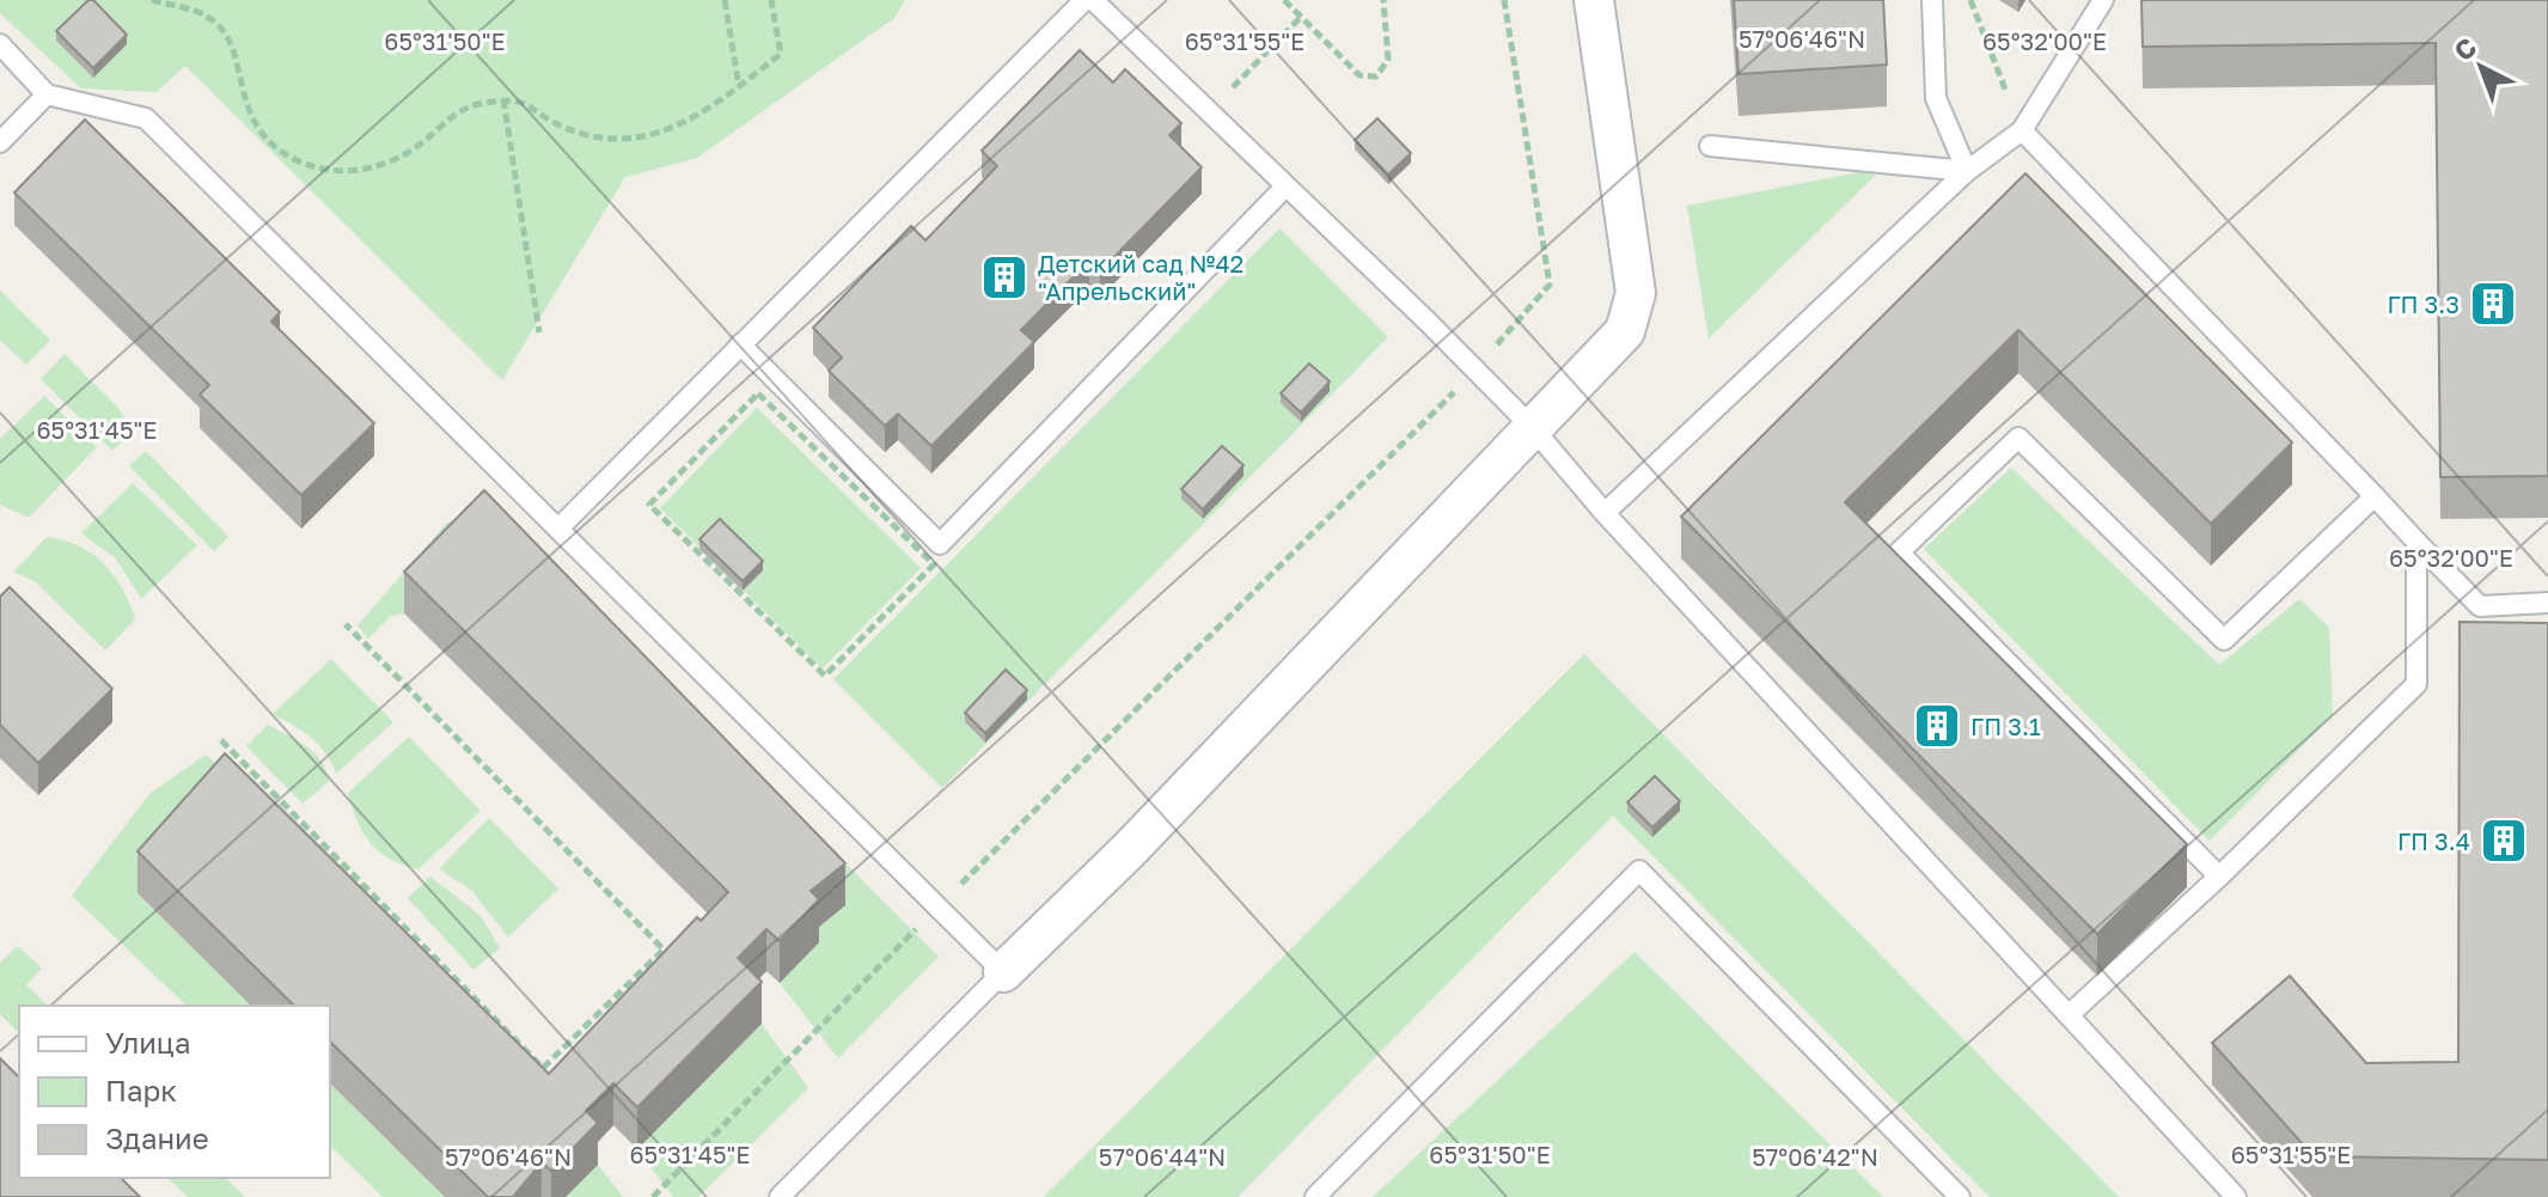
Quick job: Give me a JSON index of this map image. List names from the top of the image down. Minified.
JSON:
{"places":{"building":["Детский сад №42 \"Апрельский\"","ГП 3.3","ГП 3.1","ГП 3.4"]},"legend":["Улица","Парк","Здание"],"north":"top left","coordinates":["57°06'46\"N","65°31'50\"E","65°31'55\"E","65°32'00\"E","65°31'45\"E","57°06'44\"N","57°06'42\"N"]}
